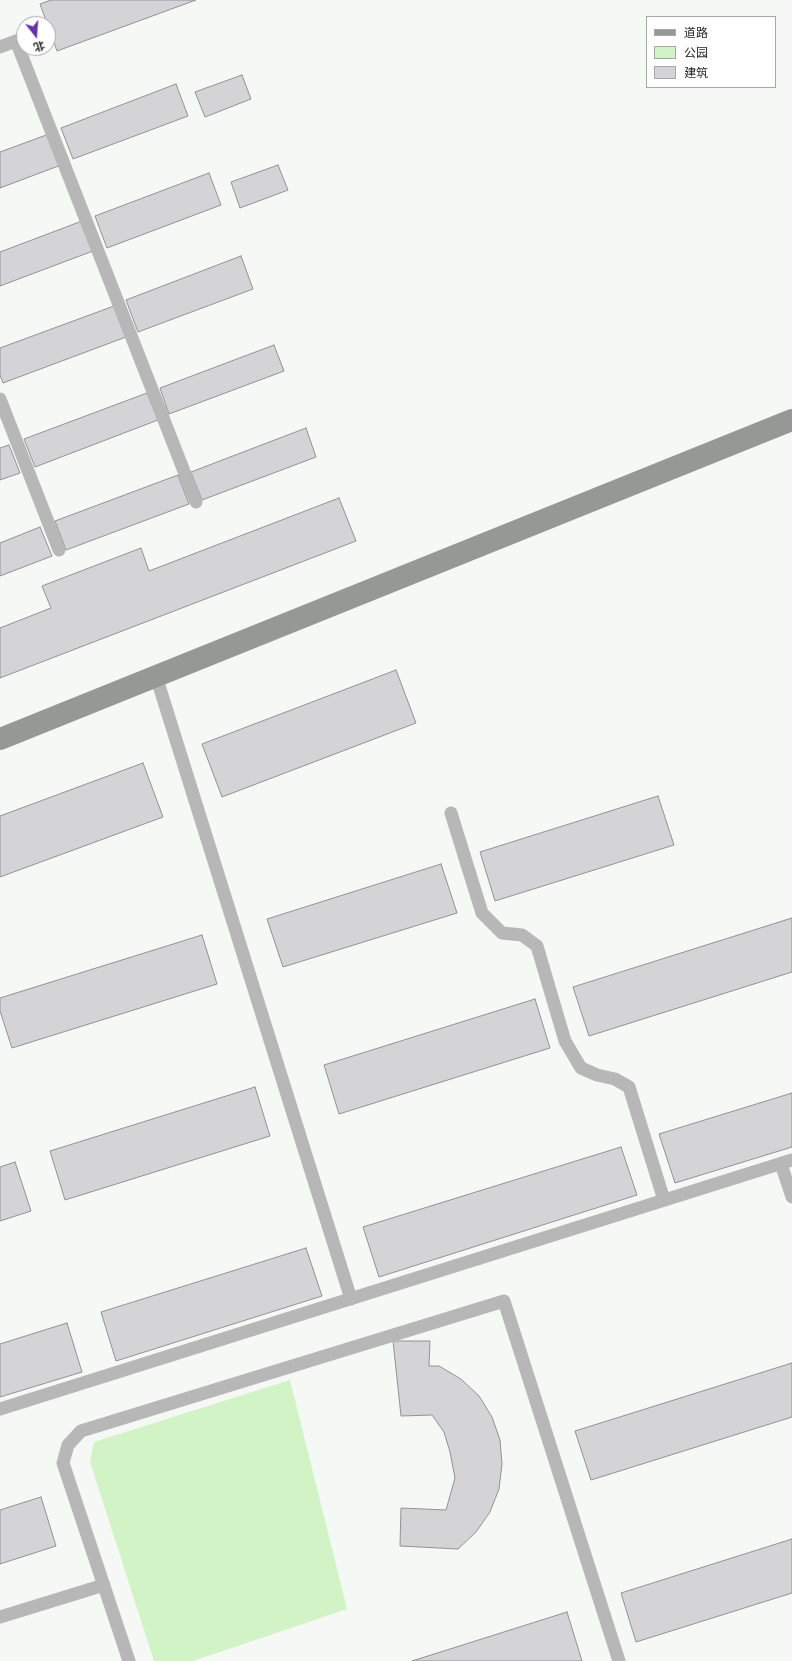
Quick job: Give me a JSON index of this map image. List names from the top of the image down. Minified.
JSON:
{"legend":["道路","公园","建筑"],"north":"bottom"}
